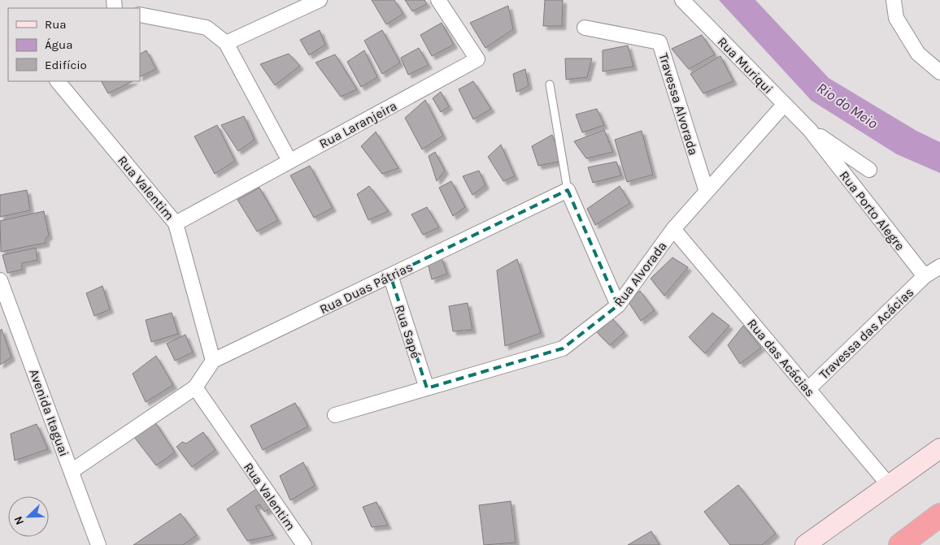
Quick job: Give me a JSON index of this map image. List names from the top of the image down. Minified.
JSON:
{"streets":{"street":["Rua Muriqui","Travessa Alvorada","Rua Laranjeira","Rua Valentim","Rua Porto Alegre","Rua Alvorada","Rua Duas Pátrias","Rua Sapé","Travessa das Acácias","Rua das Acácias","Avenida Itaguai"]},"crossings":[["Rua Muriqui","Rua Porto Alegre"],["Rua Muriqui","Rua Alvorada"],["Travessa Alvorada","Rua Alvorada"],["Rua Laranjeira","Rua Valentim"],["Rua Valentim","Rua Duas Pátrias"],["Rua Porto Alegre","Travessa das Acácias"],["Rua Alvorada","Rua Sapé"],["Rua Alvorada","Rua das Acácias"],["Rua Duas Pátrias","Rua Sapé"],["Travessa das Acácias","Rua das Acácias"]],"water":["Rio do Meio"],"legend":["Rua","Água","Edifício"],"north":"bottom left"}
